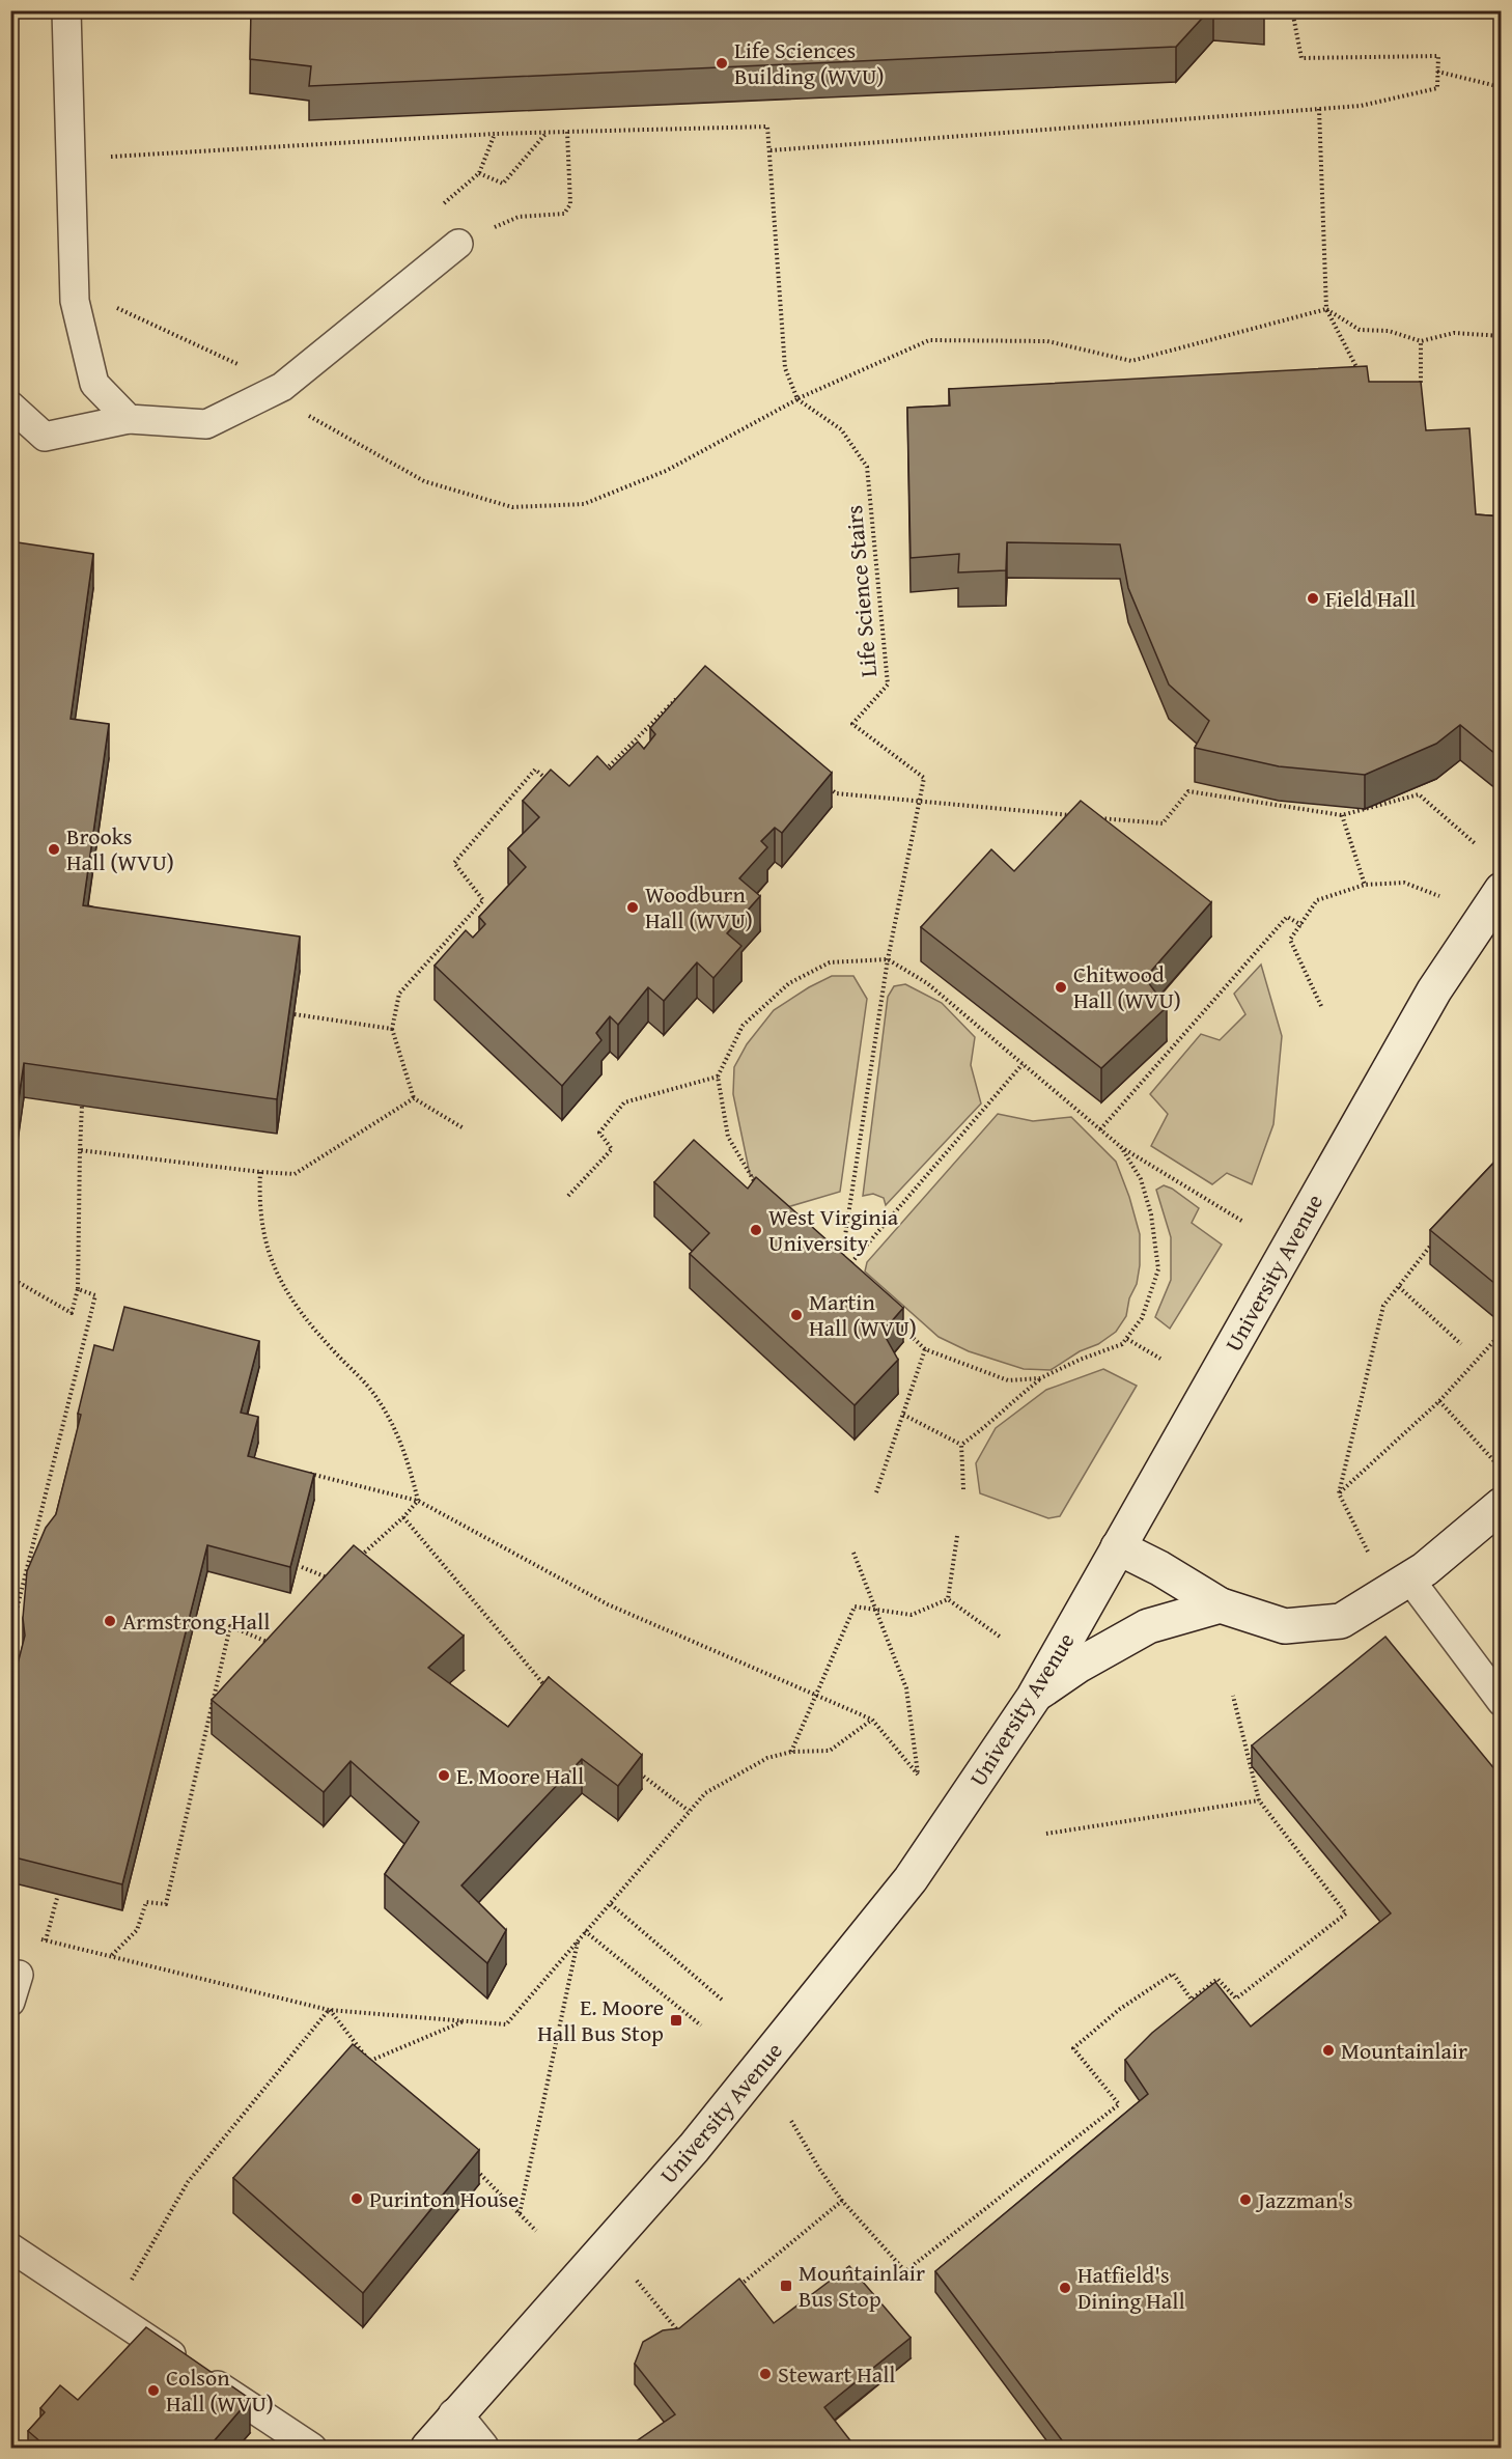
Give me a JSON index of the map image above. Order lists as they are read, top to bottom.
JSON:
{
  "streets": {
    "street": ["University Avenue"],
    "path": ["Life Science Stairs"]
  },
  "places": {
    "other": [
      "Life Sciences Building (WVU)",
      "Field Hall",
      "Brooks Hall (WVU)",
      "Woodburn Hall (WVU)",
      "Chitwood Hall (WVU)",
      "West Virginia University",
      "Martin Hall (WVU)",
      "Armstrong Hall",
      "E. Moore Hall",
      "Mountainlair",
      "Purinton House",
      "Jazzman's",
      "Hatfield's Dining Hall",
      "Stewart Hall",
      "Colson Hall (WVU)"
    ],
    "transit": ["E. Moore Hall Bus Stop", "Mountainlair Bus Stop"]
  }
}
